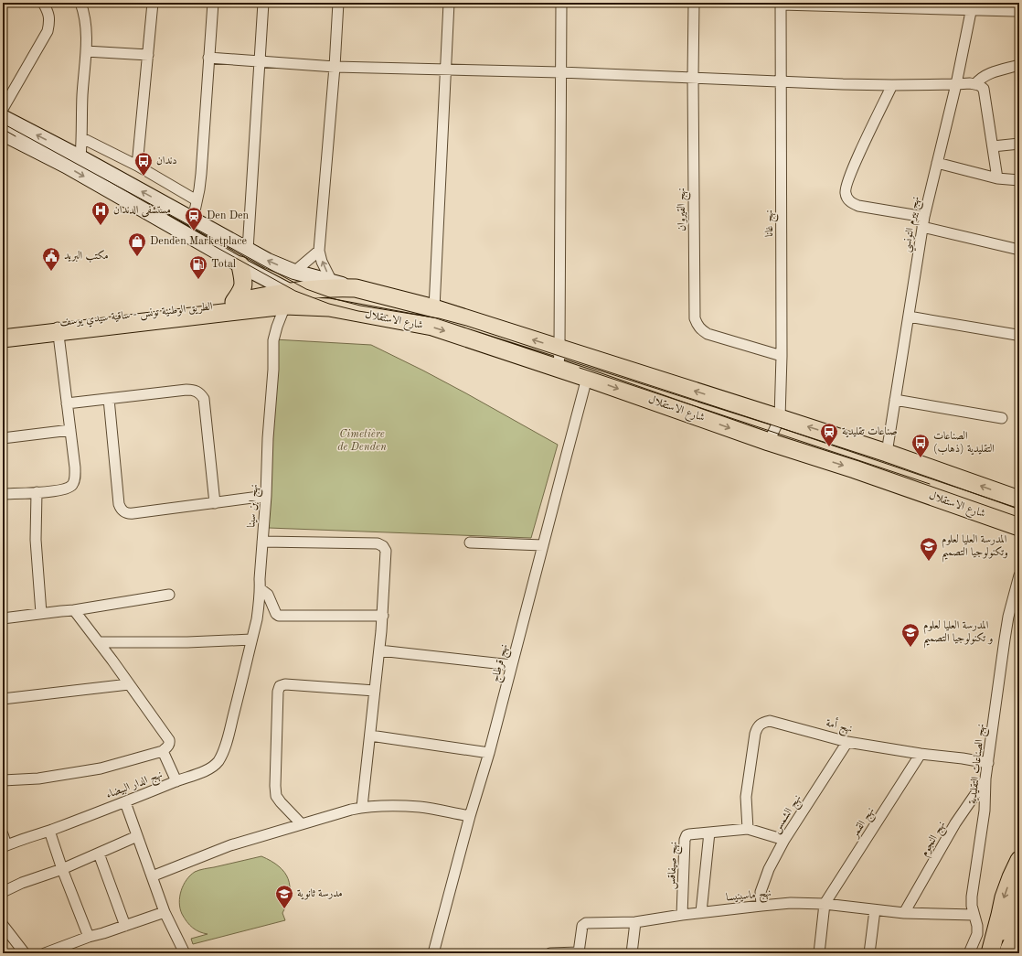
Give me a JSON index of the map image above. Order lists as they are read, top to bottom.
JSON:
{
  "streets": {
    "highway": ["الطريق الوطنية تونس - ساقية سيدي يوسف", "شارع الاستقلال"],
    "street": [
      "نهج القيروان",
      "نهج غانا",
      "نهج بيرم التونسي",
      "نهج ابن سينا",
      "نهج قرطاج",
      "نهج أمة",
      "نهج الصناعات التقليدية",
      "نهج الدار البيضاء",
      "نهج الشمس",
      "نهج القمر",
      "نهج النجوم",
      "نهج صيفاقس",
      "نهج ماسينيسا"
    ]
  },
  "crossings": [
    ["نهج القيروان", "نهج غانا"],
    ["نهج غانا", "شارع الاستقلال"],
    ["نهج بيرم التونسي", "شارع الاستقلال"],
    ["الطريق الوطنية تونس - ساقية سيدي يوسف", "شارع الاستقلال"],
    ["الطريق الوطنية تونس - ساقية سيدي يوسف", "نهج ابن سينا"],
    ["شارع الاستقلال", "نهج قرطاج"],
    ["نهج ابن سينا", "نهج الدار البيضاء"],
    ["نهج أمة", "نهج الصناعات التقليدية"],
    ["نهج أمة", "نهج الشمس"],
    ["نهج أمة", "نهج القمر"],
    ["نهج أمة", "نهج صيفاقس"],
    ["نهج الصناعات التقليدية", "نهج النجوم"],
    ["نهج الصناعات التقليدية", "نهج ماسينيسا"],
    ["نهج الشمس", "نهج صيفاقس"],
    ["نهج الشمس", "نهج ماسينيسا"],
    ["نهج القمر", "نهج ماسينيسا"],
    ["نهج النجوم", "نهج ماسينيسا"],
    ["نهج صيفاقس", "نهج ماسينيسا"]
  ],
  "parks": ["Cimetière de Denden"],
  "places": {
    "bus stop": ["دندان", "الصناعات التقليدية (ذهاب)"],
    "hospital": ["مستشفى الدندان"],
    "station": ["Den Den", "صناعات تقليدية"],
    "shop": ["Denden Marketplace"],
    "public building": ["مكتب البريد"],
    "fuel station": ["Total"],
    "school or university": ["المدرسة العليا لعلوم وتكنولوجيا التصميم", "المدرسة العليا لعلوم و تكنولوجيا التصميم", "مدرسة ثانوية"]
  }
}
